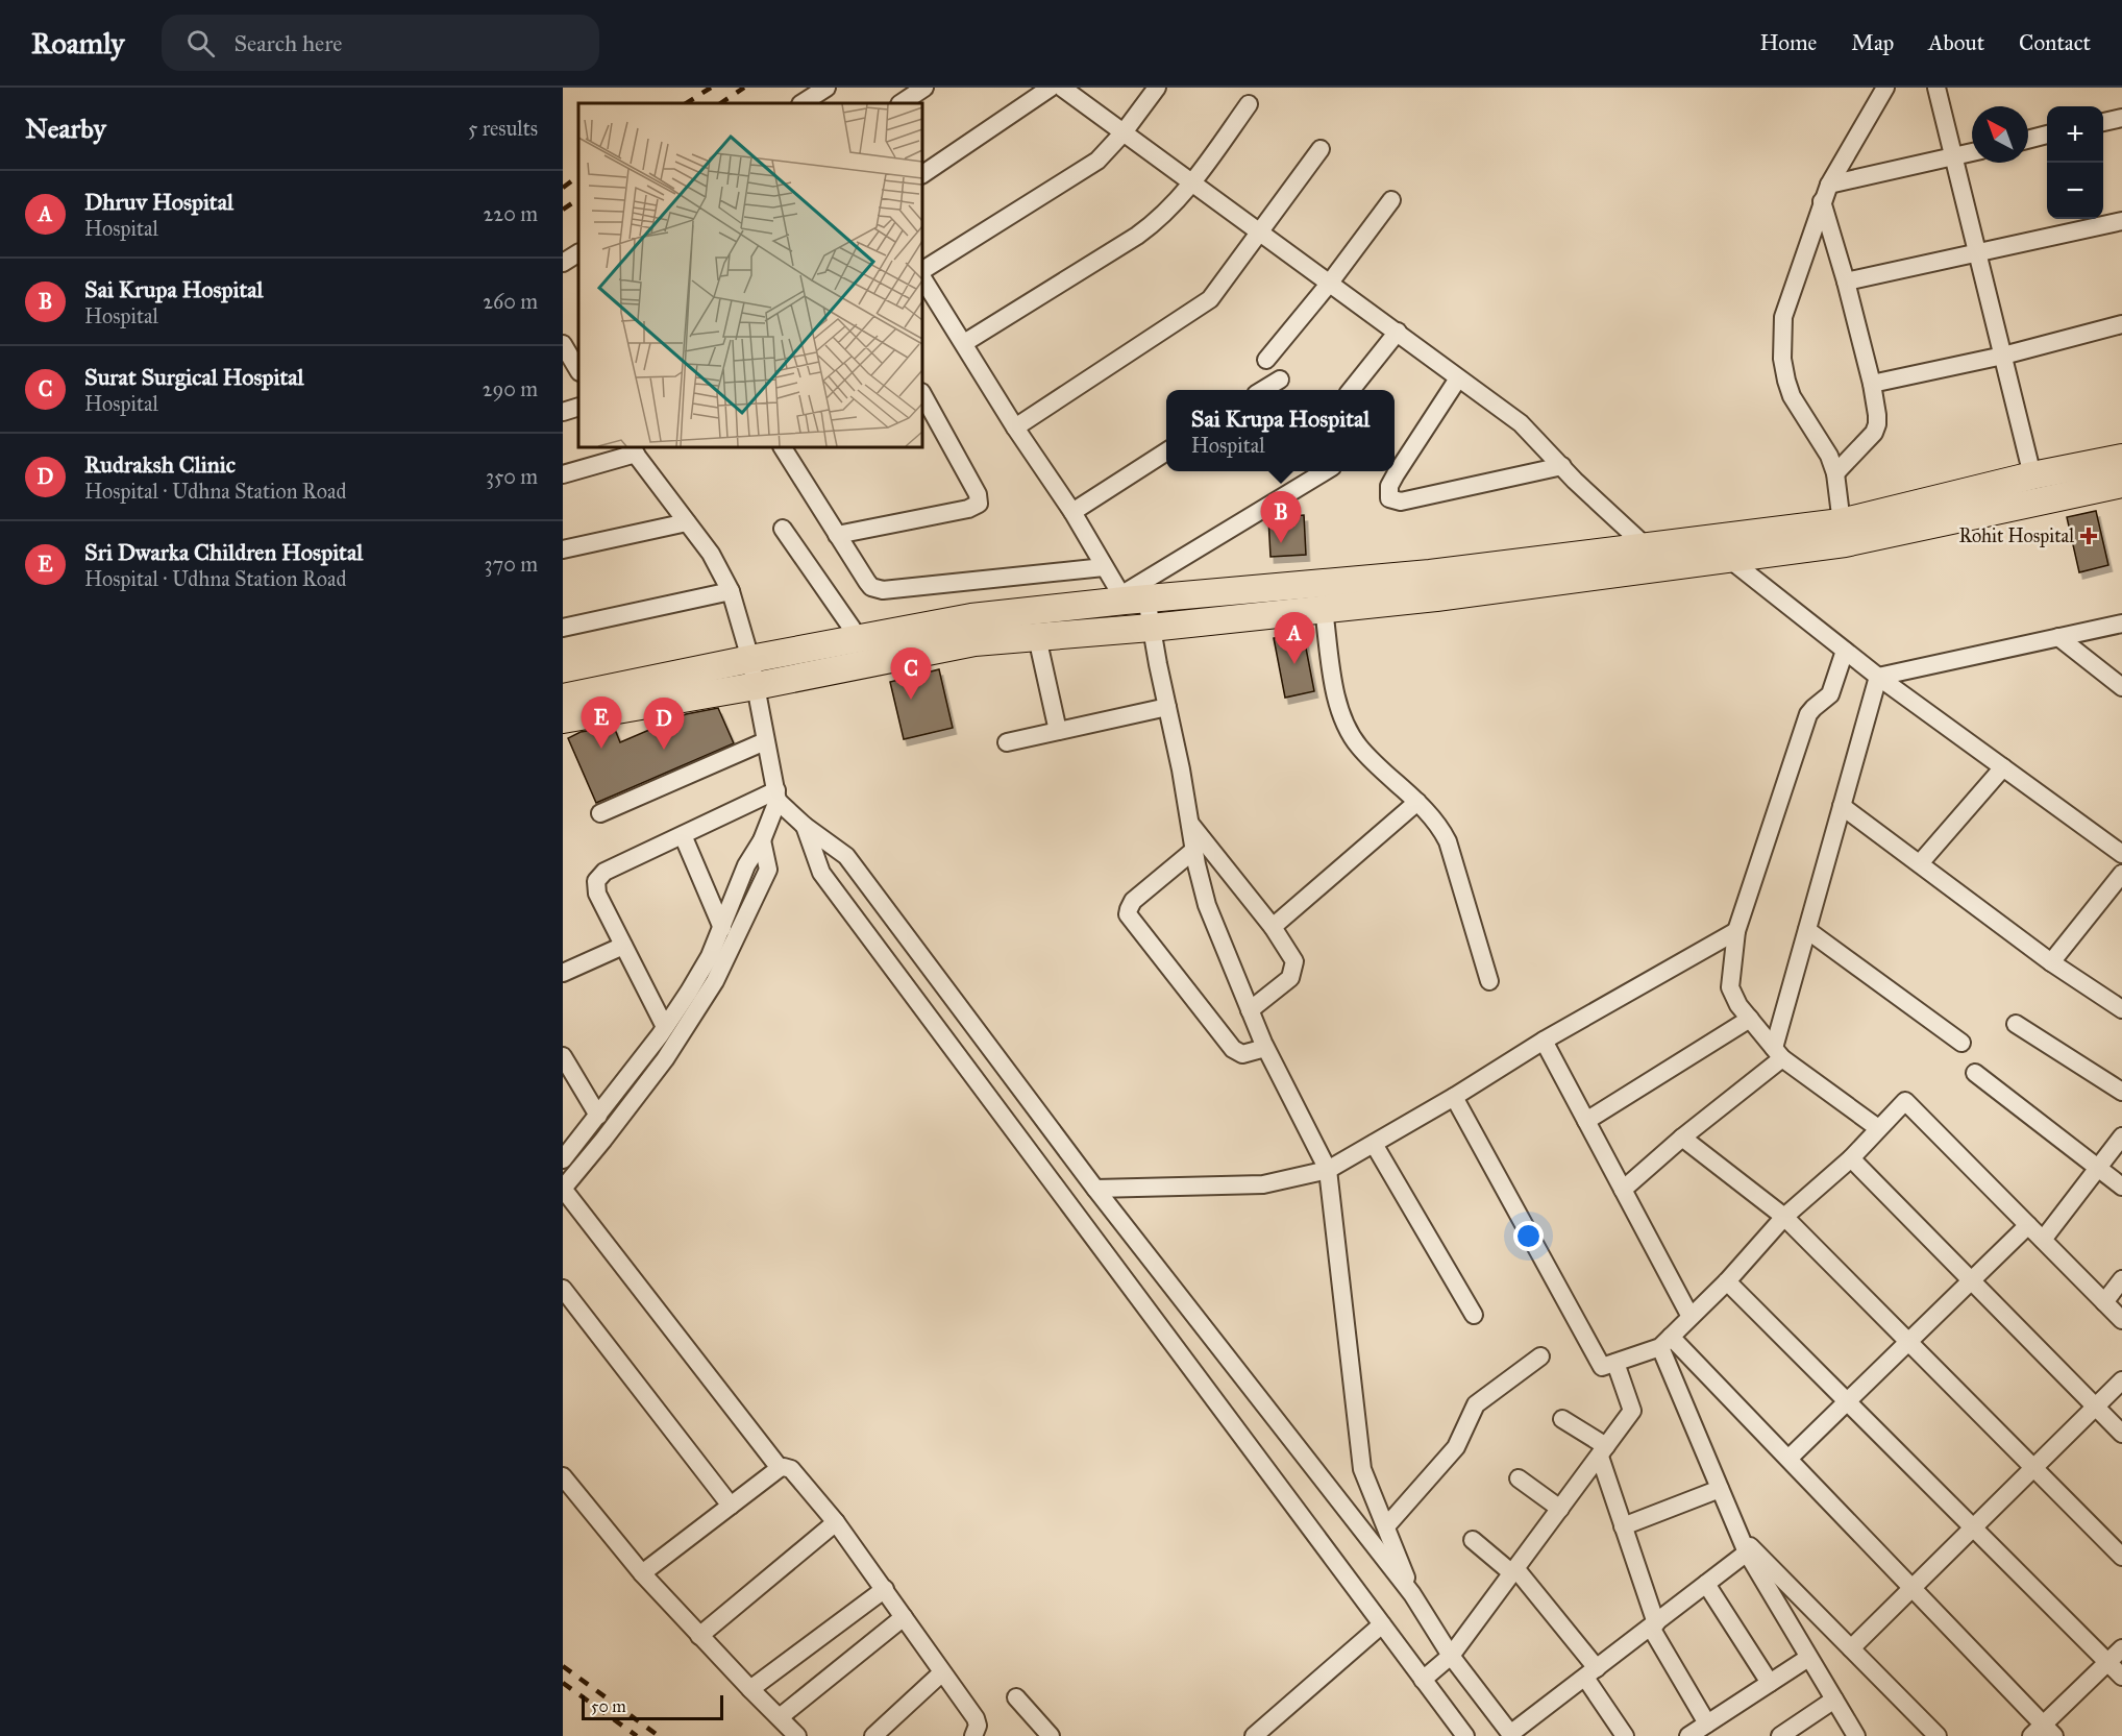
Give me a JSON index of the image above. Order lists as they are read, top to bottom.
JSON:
{
  "places": {
    "health": ["Rohit Hospital"]
  },
  "scale_bar": "50 m",
  "north": "top left",
  "page": {
    "header": "Roamly",
    "search": "Search here",
    "nav": [
      "Home",
      "Map",
      "About",
      "Contact"
    ],
    "heading": ["Nearby", "5 results"],
    "map_buttons": ["+", "−"],
    "list": [
      {
        "mark": "A",
        "name": "Dhruv Hospital",
        "note": "Hospital",
        "value": "220 m"
      },
      {
        "mark": "B",
        "name": "Sai Krupa Hospital",
        "note": "Hospital",
        "value": "260 m"
      },
      {
        "mark": "C",
        "name": "Surat Surgical Hospital",
        "note": "Hospital",
        "value": "290 m"
      },
      {
        "mark": "D",
        "name": "Rudraksh Clinic",
        "note": "Hospital · Udhna Station Road",
        "value": "350 m"
      },
      {
        "mark": "E",
        "name": "Sri Dwarka Children Hospital",
        "note": "Hospital · Udhna Station Road",
        "value": "370 m"
      }
    ],
    "popup": ["Sai Krupa Hospital", "Hospital"],
    "pins": [
      "B",
      "A",
      "C",
      "E",
      "D"
    ],
    "scale": "50 m"
  }
}
